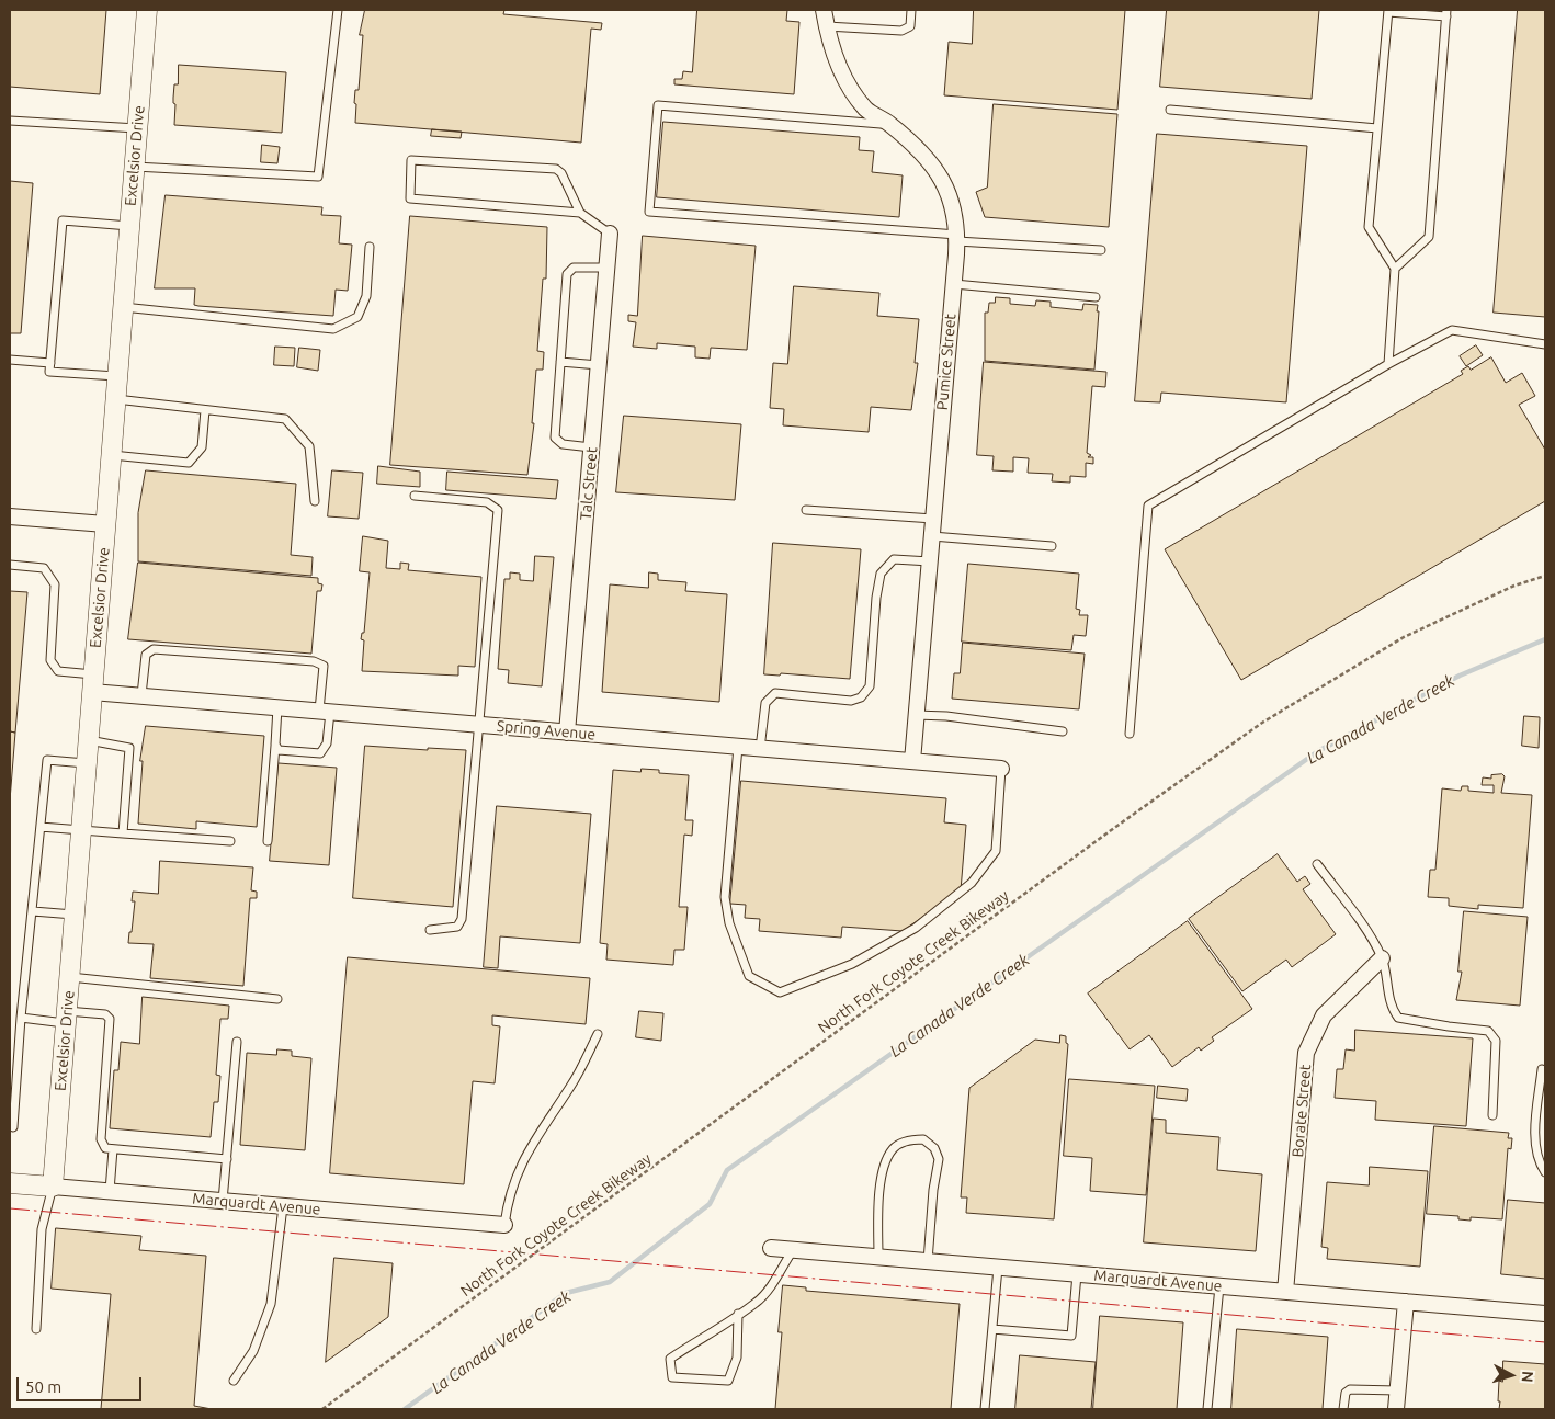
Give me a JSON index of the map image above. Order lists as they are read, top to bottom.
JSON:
{
  "streets": {
    "street": [
      "Excelsior Drive",
      "Pumice Street",
      "Talc Street",
      "Spring Avenue",
      "Borate Street",
      "Marquardt Avenue"
    ],
    "path": ["North Fork Coyote Creek Bikeway"]
  },
  "crossings": [
    ["Excelsior Drive", "Spring Avenue"],
    ["Excelsior Drive", "Marquardt Avenue"],
    ["Pumice Street", "Spring Avenue"],
    ["Talc Street", "Spring Avenue"],
    ["Borate Street", "Marquardt Avenue"]
  ],
  "water": ["La Canada Verde Creek"],
  "scale_bar": "50 m",
  "north": "right"
}
